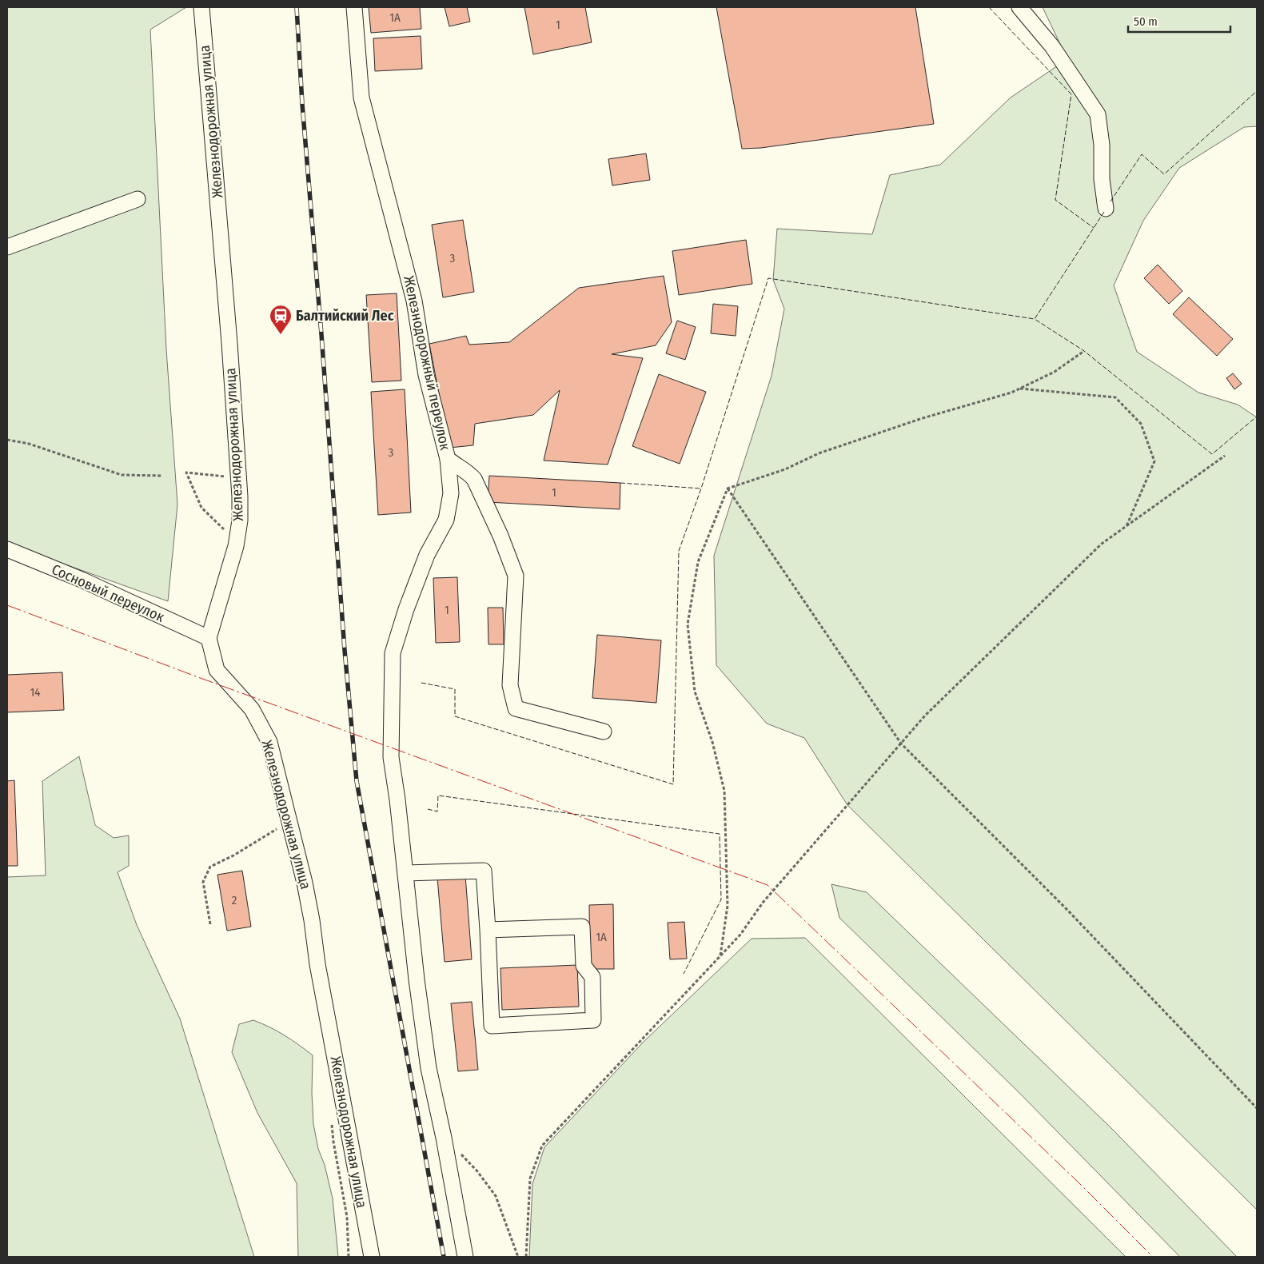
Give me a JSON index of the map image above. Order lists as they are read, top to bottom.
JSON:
{
  "streets": {
    "street": ["Железнодорожная улица", "Железнодорожный переулок", "Сосновый переулок"]
  },
  "crossings": [
    ["Железнодорожная улица", "Сосновый переулок"]
  ],
  "places": {
    "station": ["Балтийский Лес"]
  },
  "house_numbers": [
    "1А",
    "1",
    "3",
    "3",
    "1",
    "1",
    "14",
    "2",
    "1А"
  ],
  "scale_bar": "50 m"
}
